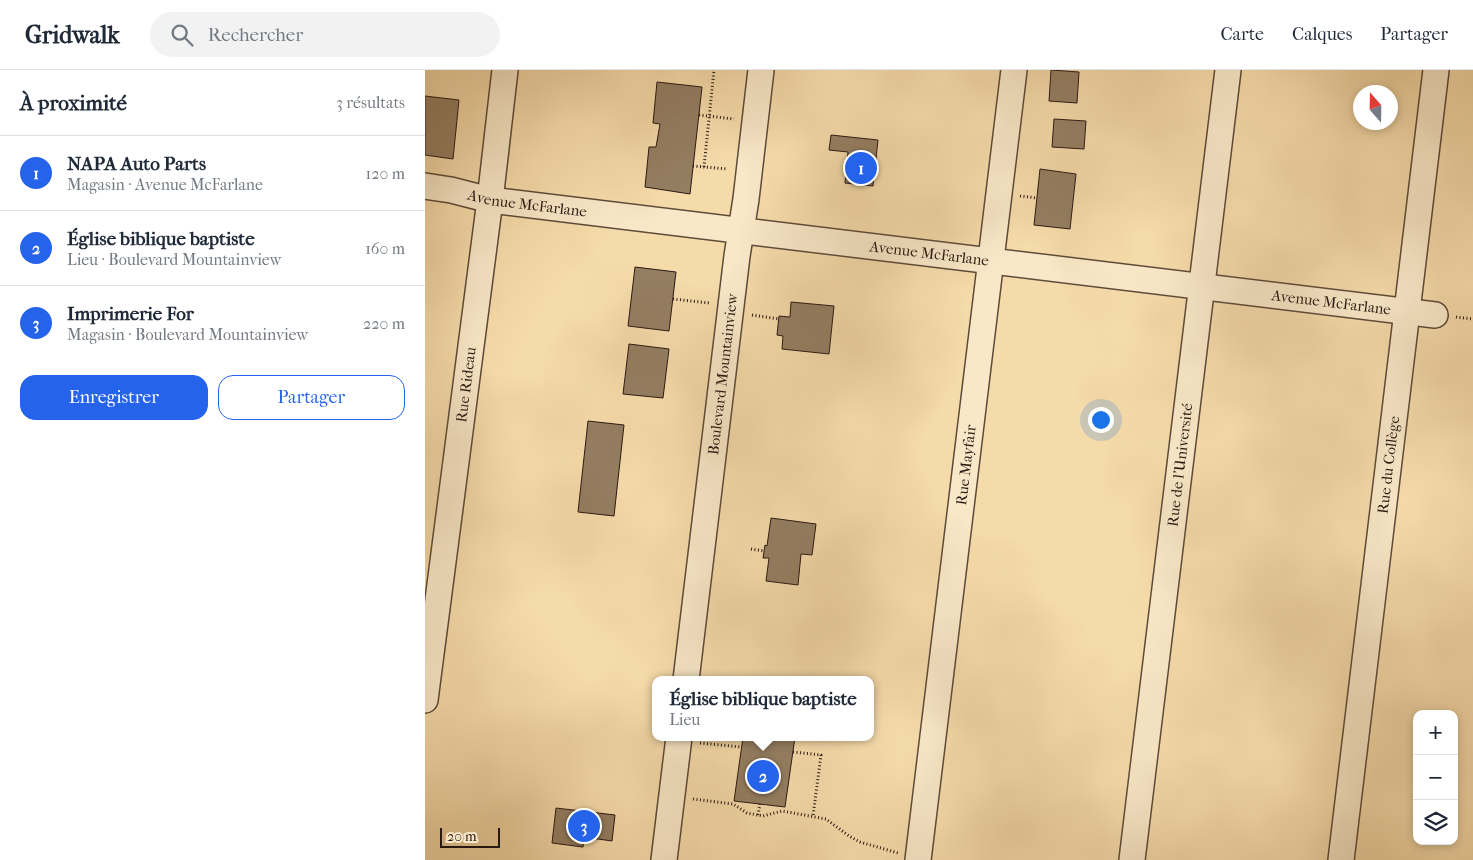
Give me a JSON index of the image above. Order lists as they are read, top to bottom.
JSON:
{
  "streets": {
    "street": [
      "Avenue McFarlane",
      "Boulevard Mountainview",
      "Rue Rideau",
      "Rue Mayfair",
      "Rue de l'Université",
      "Rue du Collège"
    ]
  },
  "crossings": [
    ["Avenue McFarlane", "Boulevard Mountainview"],
    ["Avenue McFarlane", "Rue Rideau"],
    ["Avenue McFarlane", "Rue Mayfair"],
    ["Avenue McFarlane", "Rue de l'Université"],
    ["Avenue McFarlane", "Rue du Collège"]
  ],
  "scale_bar": "20 m",
  "north": "top",
  "page": {
    "header": "Gridwalk",
    "search": "Rechercher",
    "nav": ["Carte", "Calques", "Partager"],
    "heading": ["À proximité", "3 résultats"],
    "list": [
      {
        "mark": "1",
        "name": "NAPA Auto Parts",
        "note": "Magasin · Avenue McFarlane",
        "value": "120 m"
      },
      {
        "mark": "2",
        "name": "Église biblique baptiste",
        "note": "Lieu · Boulevard Mountainview",
        "value": "160 m"
      },
      {
        "mark": "3",
        "name": "Imprimerie For",
        "note": "Magasin · Boulevard Mountainview",
        "value": "220 m"
      }
    ],
    "pins": ["1", "2", "3"],
    "buttons": ["Enregistrer", "Partager"],
    "popup": ["Église biblique baptiste", "Lieu"],
    "map_buttons": ["+", "−"],
    "scale": "20 m"
  }
}
